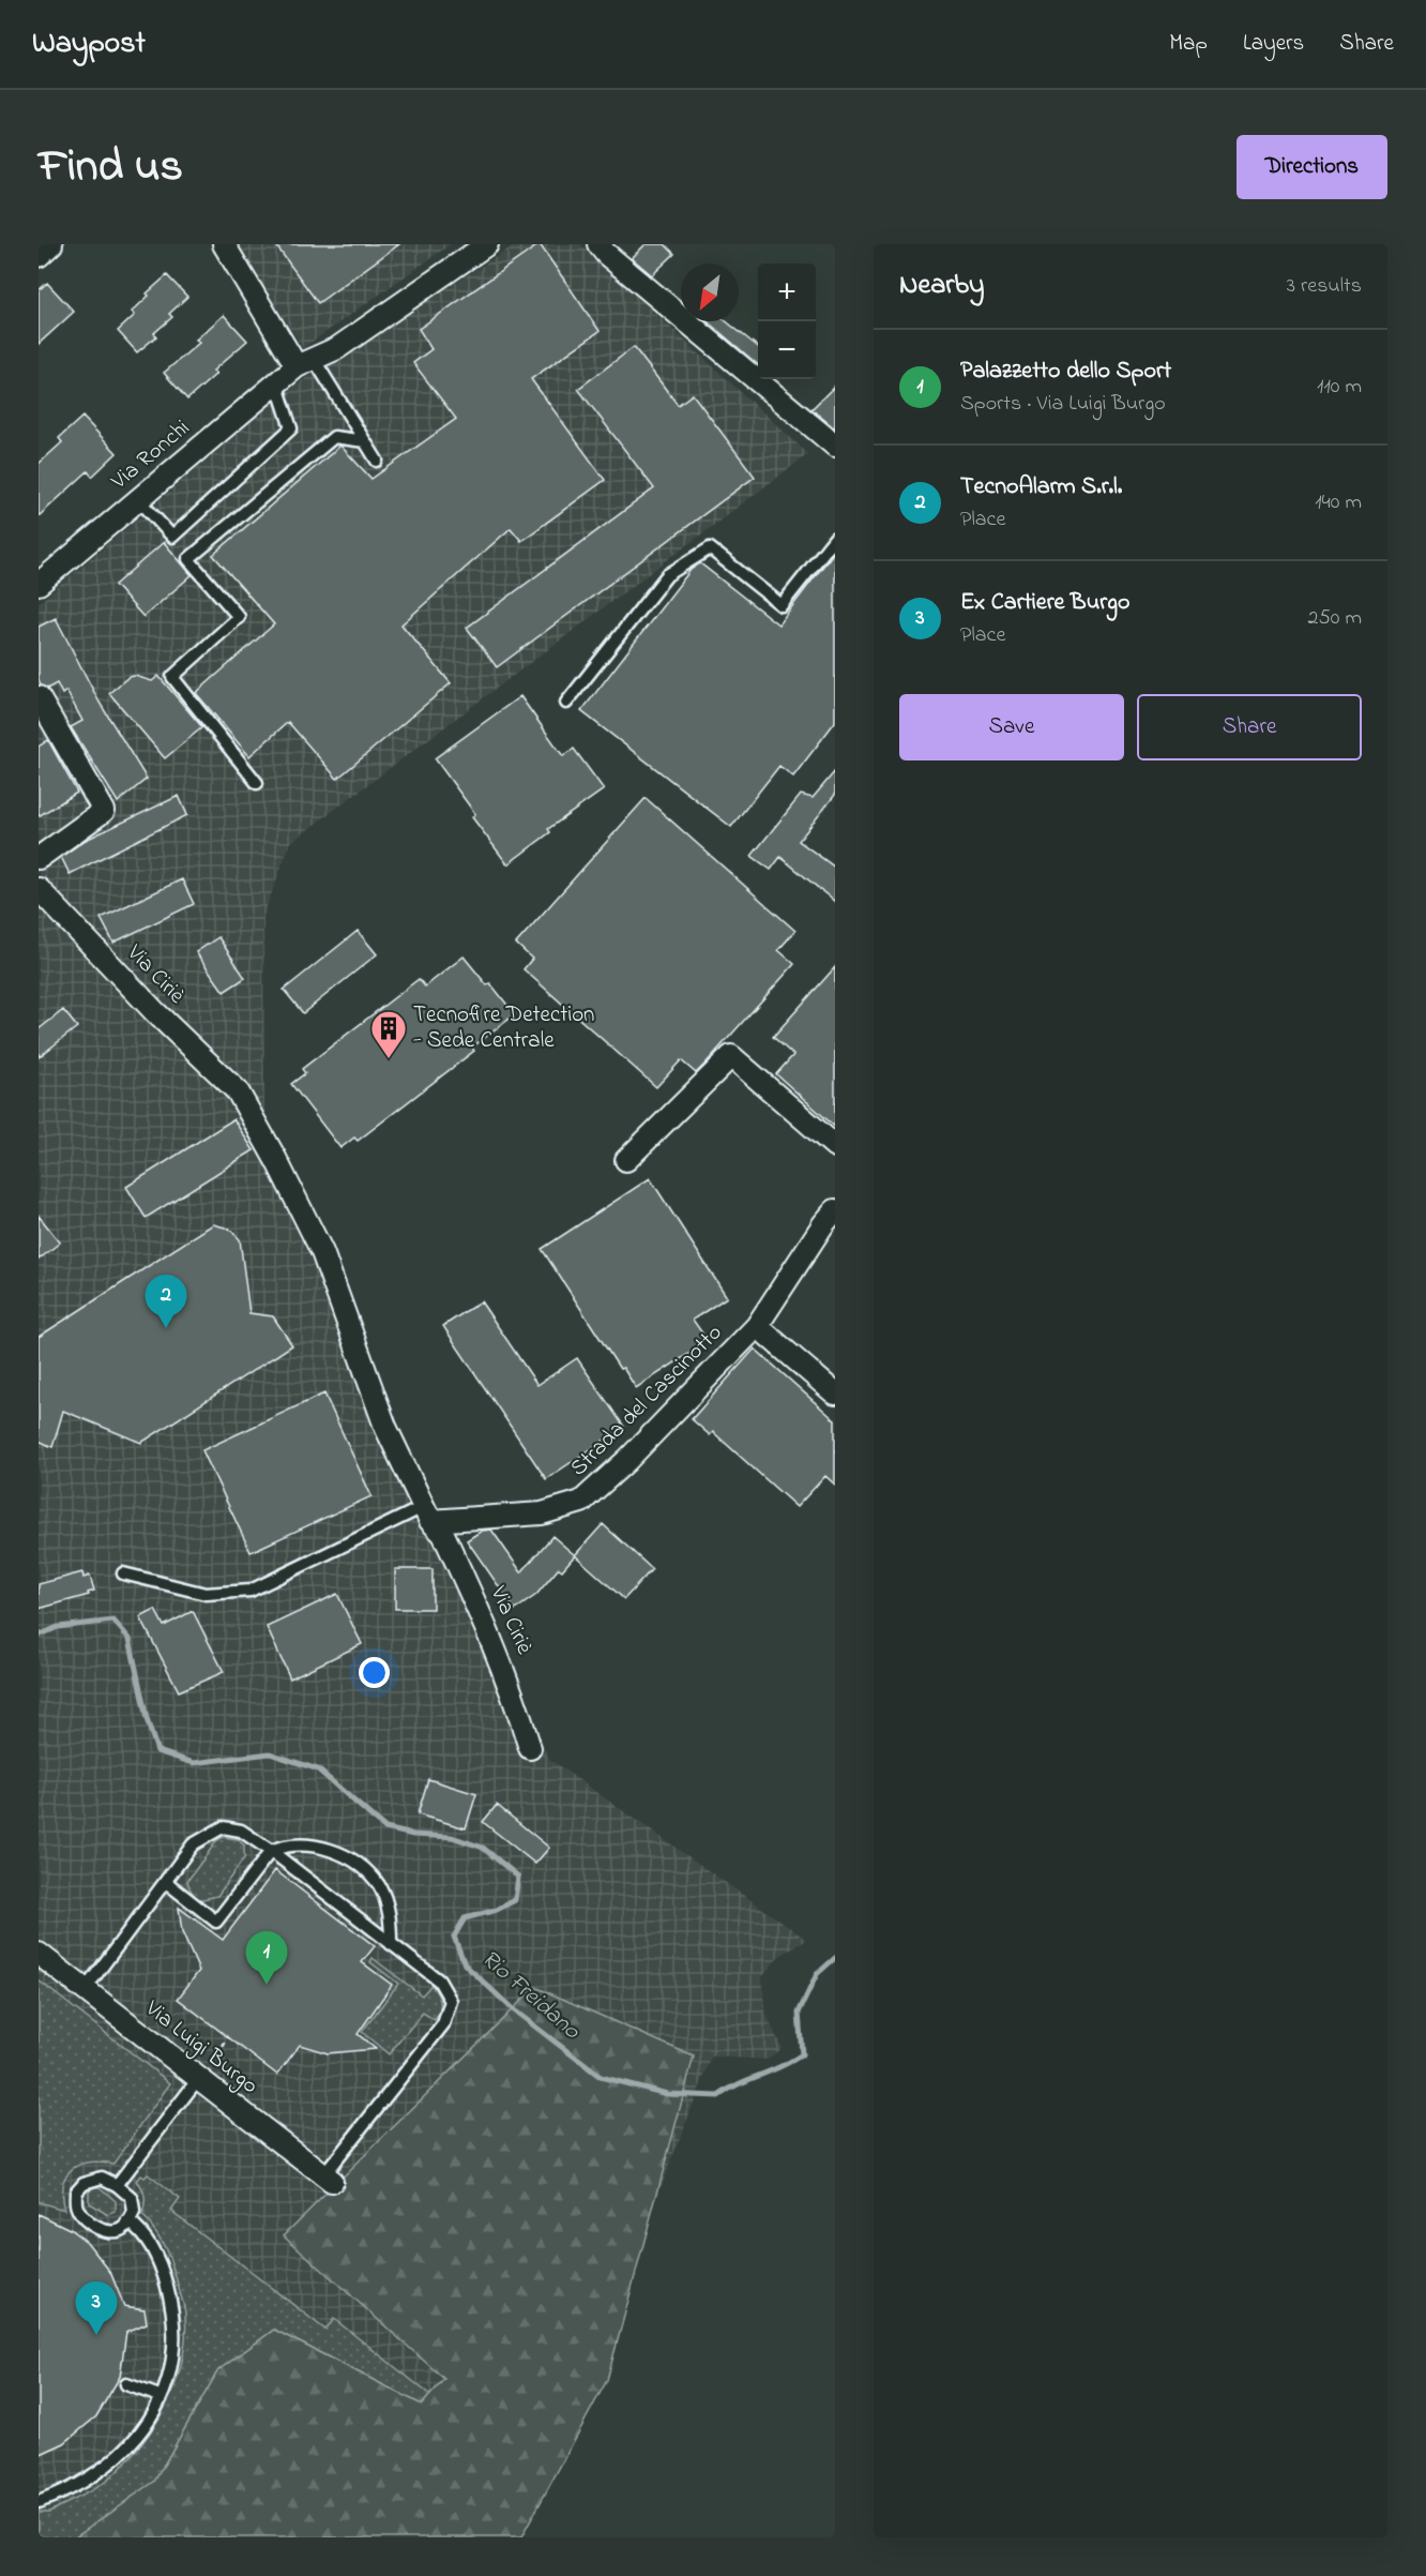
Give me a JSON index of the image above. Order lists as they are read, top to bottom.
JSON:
{
  "streets": {
    "street": [
      "Via Ronchi",
      "Via Ciriè",
      "Strada del Cascinotto",
      "Via Luigi Burgo"
    ]
  },
  "crossings": [
    ["Via Ciriè", "Strada del Cascinotto"]
  ],
  "water": ["Rio Freidano"],
  "places": {
    "building": ["Tecnofire Detection - Sede Centrale"]
  },
  "north": "bottom left",
  "page": {
    "header": "Waypost",
    "nav": ["Map", "Layers", "Share"],
    "title": "Find us",
    "buttons": [
      "Directions",
      ["Save", "Share"]
    ],
    "heading": ["Nearby", "3 results"],
    "map_buttons": ["+", "−"],
    "list": [
      {
        "mark": "1",
        "name": "Palazzetto dello Sport",
        "note": "Sports · Via Luigi Burgo",
        "value": "110 m"
      },
      {
        "mark": "2",
        "name": "TecnoAlarm S.r.l.",
        "note": "Place",
        "value": "140 m"
      },
      {
        "mark": "3",
        "name": "Ex Cartiere Burgo",
        "note": "Place",
        "value": "250 m"
      }
    ],
    "pins": ["2", "1", "3"]
  }
}
